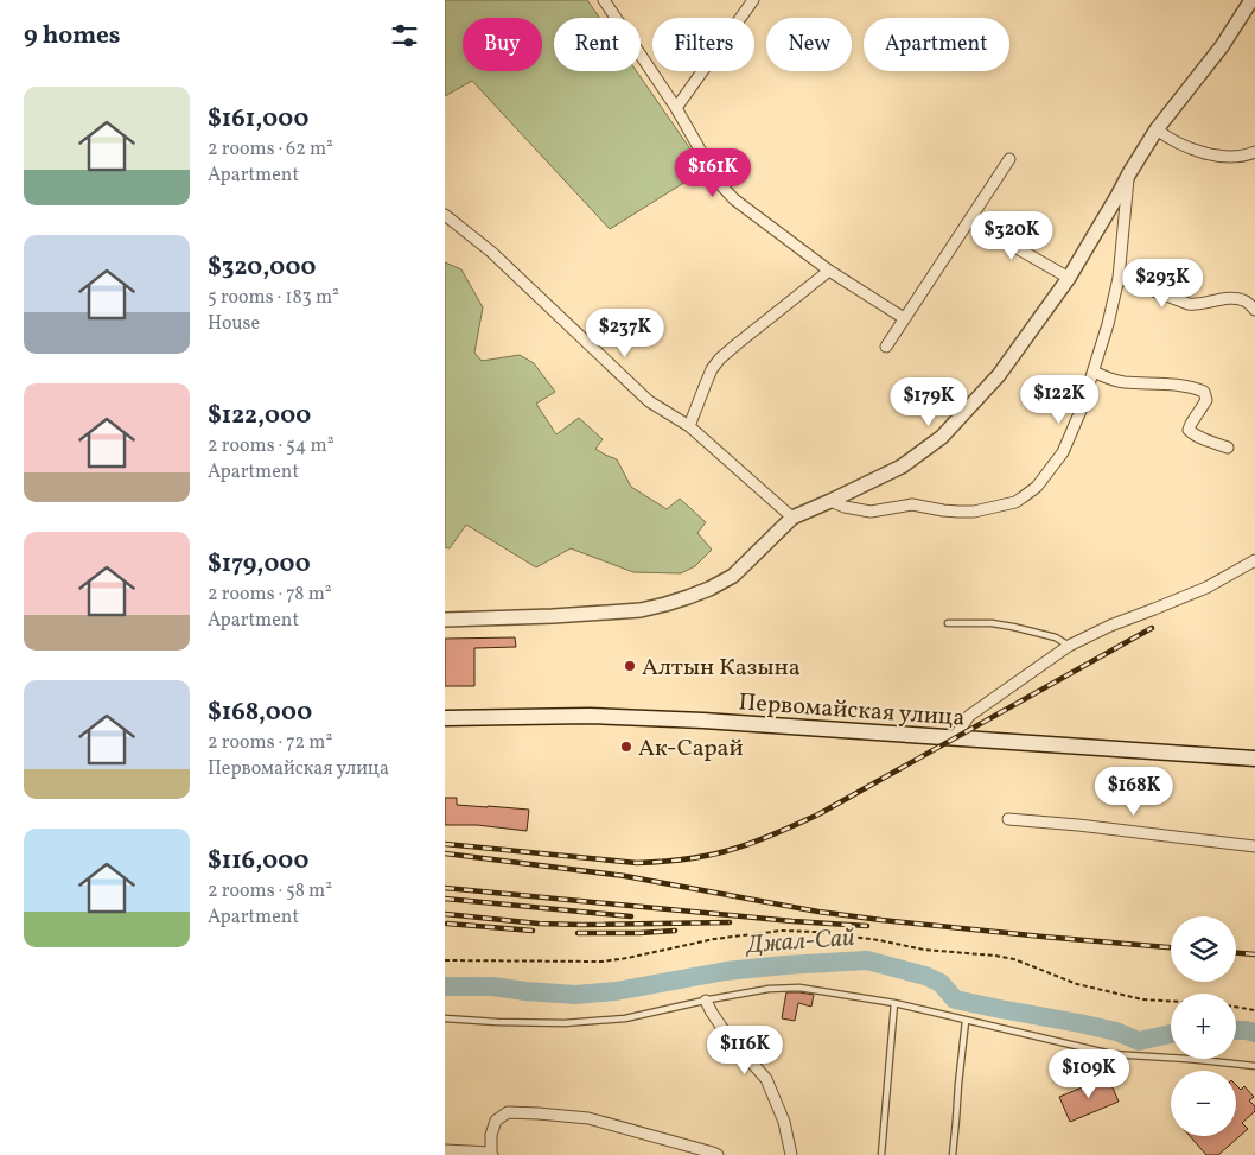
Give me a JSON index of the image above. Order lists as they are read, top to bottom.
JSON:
{
  "streets": {
    "main road": ["Первомайская улица"]
  },
  "water": ["Джал-Сай"],
  "places": ["Алтын Казына", "Ак-Сарай"],
  "page": {
    "heading": "9 homes",
    "chip": [
      "Buy",
      "Rent",
      "Filters",
      "New",
      "Apartment"
    ],
    "list": [
      {
        "name": "$161,000",
        "note": "2 rooms · 62 m² · Apartment"
      },
      {
        "name": "$320,000",
        "note": "5 rooms · 183 m² · House"
      },
      {
        "name": "$122,000",
        "note": "2 rooms · 54 m² · Apartment"
      },
      {
        "name": "$179,000",
        "note": "2 rooms · 78 m² · Apartment"
      },
      {
        "name": "$168,000",
        "note": "2 rooms · 72 m² · Первомайская улица"
      },
      {
        "name": "$116,000",
        "note": "2 rooms · 58 m² · Apartment"
      }
    ],
    "price": [
      "$161K",
      "$320K",
      "$293K",
      "$237K",
      "$122K",
      "$179K",
      "$168K",
      "$116K",
      "$109K"
    ],
    "map_buttons": ["+", "−"]
  }
}
